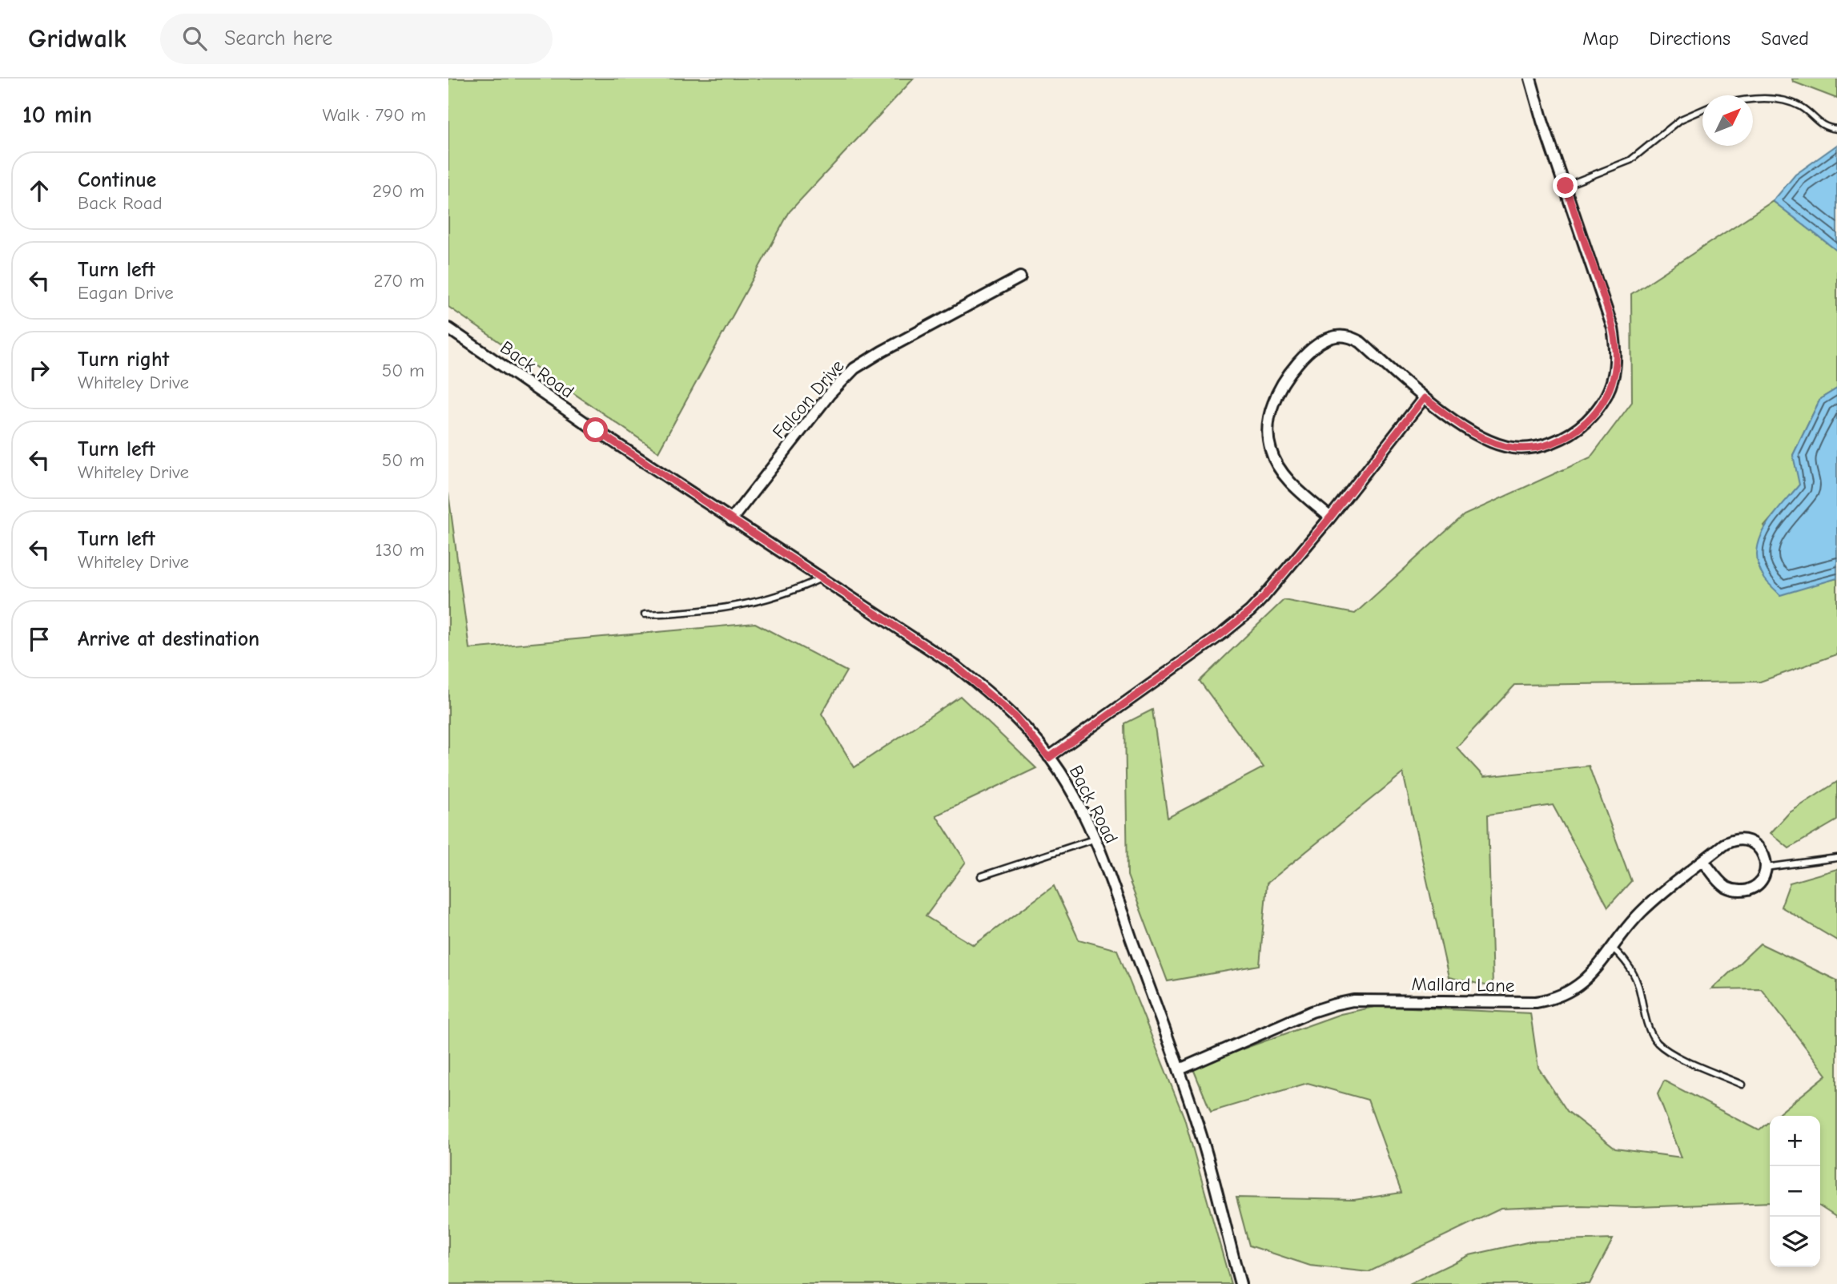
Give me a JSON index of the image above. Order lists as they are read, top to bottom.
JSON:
{
  "streets": {
    "street": ["Back Road", "Falcon Drive", "Mallard Lane"]
  },
  "crossings": [
    ["Back Road", "Falcon Drive"],
    ["Back Road", "Mallard Lane"]
  ],
  "north": "top right",
  "page": {
    "header": "Gridwalk",
    "search": "Search here",
    "nav": ["Map", "Directions", "Saved"],
    "heading": ["10 min", "Walk · 790 m"],
    "list": [
      ["Continue", "Back Road", "290 m"],
      ["Turn left", "Eagan Drive", "270 m"],
      ["Turn right", "Whiteley Drive", "50 m"],
      ["Turn left", "Whiteley Drive", "50 m"],
      ["Turn left", "Whiteley Drive", "130 m"],
      "Arrive at destination"
    ],
    "map_buttons": ["+", "−"]
  }
}
